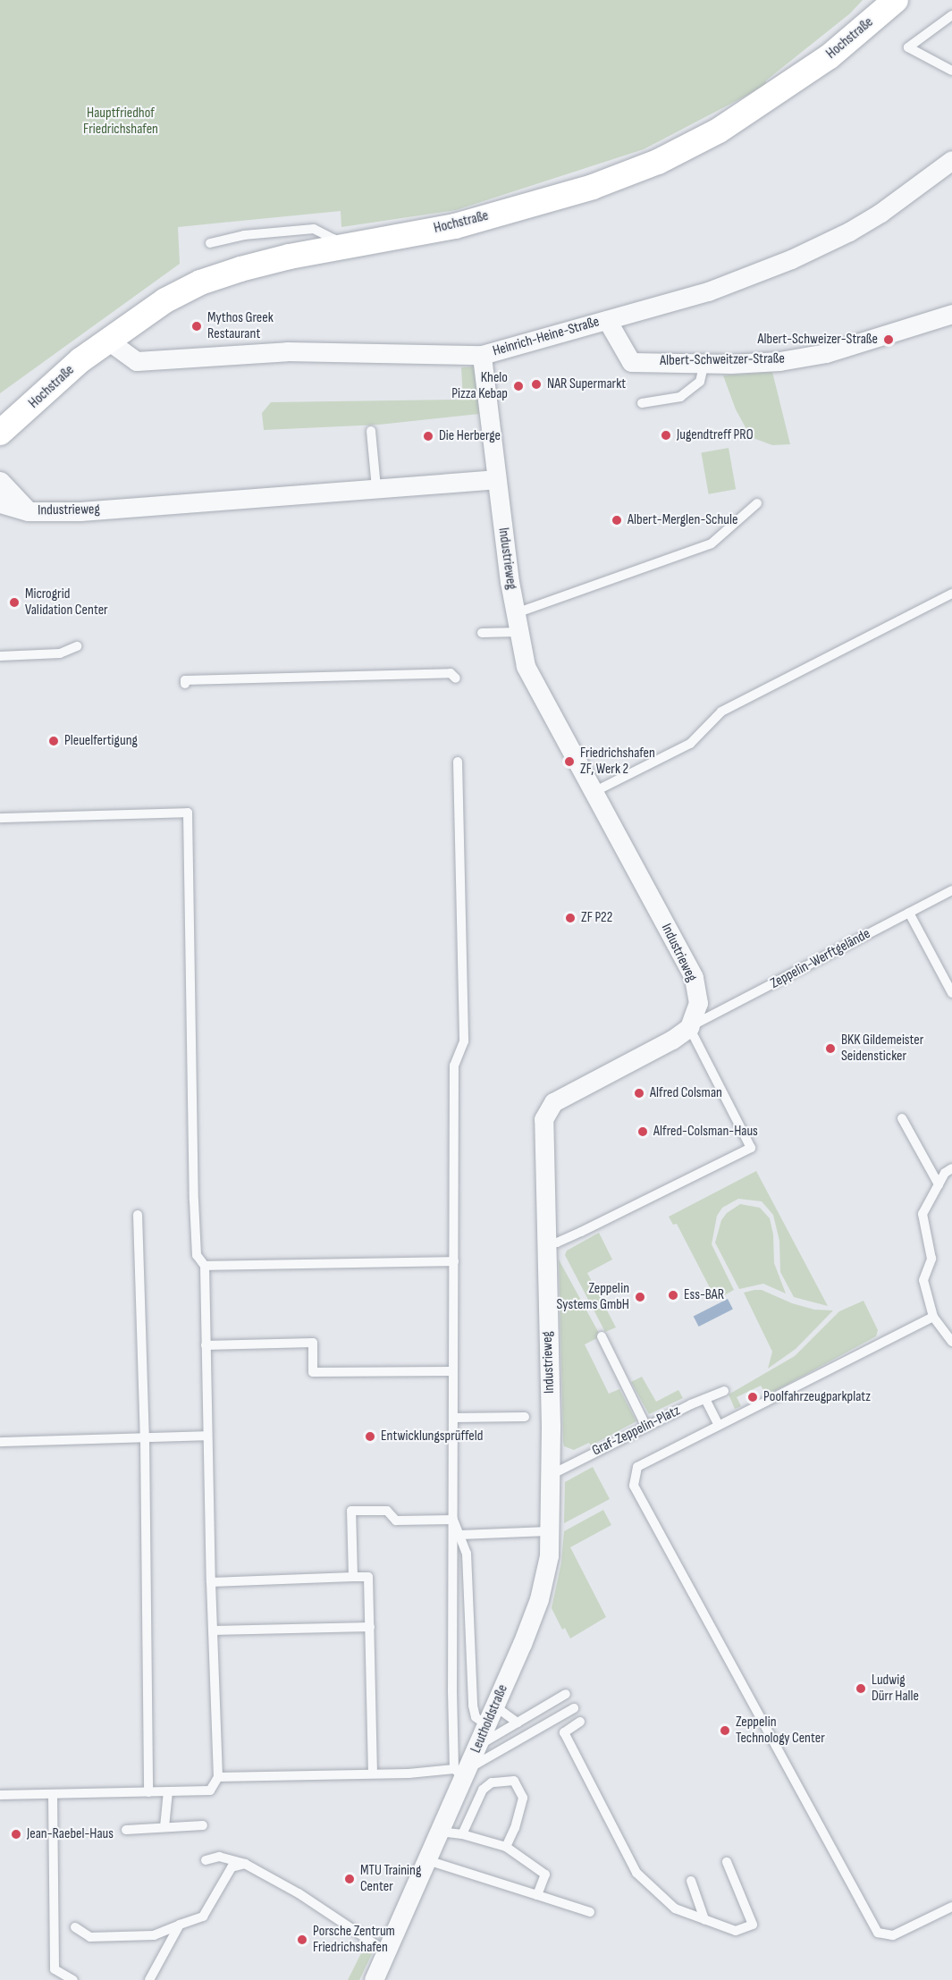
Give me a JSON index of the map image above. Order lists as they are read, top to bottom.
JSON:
{
  "streets": {
    "main road": ["Hochstraße"],
    "street": [
      "Heinrich-Heine-Straße",
      "Albert-Schweitzer-Straße",
      "Industrieweg",
      "Leutholdstraße"
    ],
    "lane": ["Zeppelin-Werftgelände", "Graf-Zeppelin-Platz"]
  },
  "crossings": [
    ["Hochstraße", "Heinrich-Heine-Straße"],
    ["Heinrich-Heine-Straße", "Albert-Schweitzer-Straße"],
    ["Heinrich-Heine-Straße", "Industrieweg"],
    ["Industrieweg", "Zeppelin-Werftgelände"],
    ["Industrieweg", "Graf-Zeppelin-Platz"],
    ["Industrieweg", "Leutholdstraße"],
    ["Graf-Zeppelin-Platz", "Leutholdstraße"]
  ],
  "parks": ["Hauptfriedhof Friedrichshafen"],
  "places": [
    "Mythos Greek Restaurant",
    "Albert-Schweizer-Straße",
    "NAR Supermarkt",
    "Khelo Pizza Kebap",
    "Jugendtreff PRO",
    "Die Herberge",
    "Albert-Merglen-Schule",
    "Microgrid Validation Center",
    "Pleuelfertigung",
    "Friedrichshafen ZF, Werk 2",
    "ZF P22",
    "BKK Gildemeister Seidensticker",
    "Alfred Colsman",
    "Alfred-Colsman-Haus",
    "Ess-BAR",
    "Zeppelin Systems GmbH",
    "Poolfahrzeugparkplatz",
    "Entwicklungsprüffeld",
    "Ludwig Dürr Halle",
    "Zeppelin Technology Center",
    "Jean-Raebel-Haus",
    "MTU Training Center",
    "Porsche Zentrum Friedrichshafen"
  ]
}
